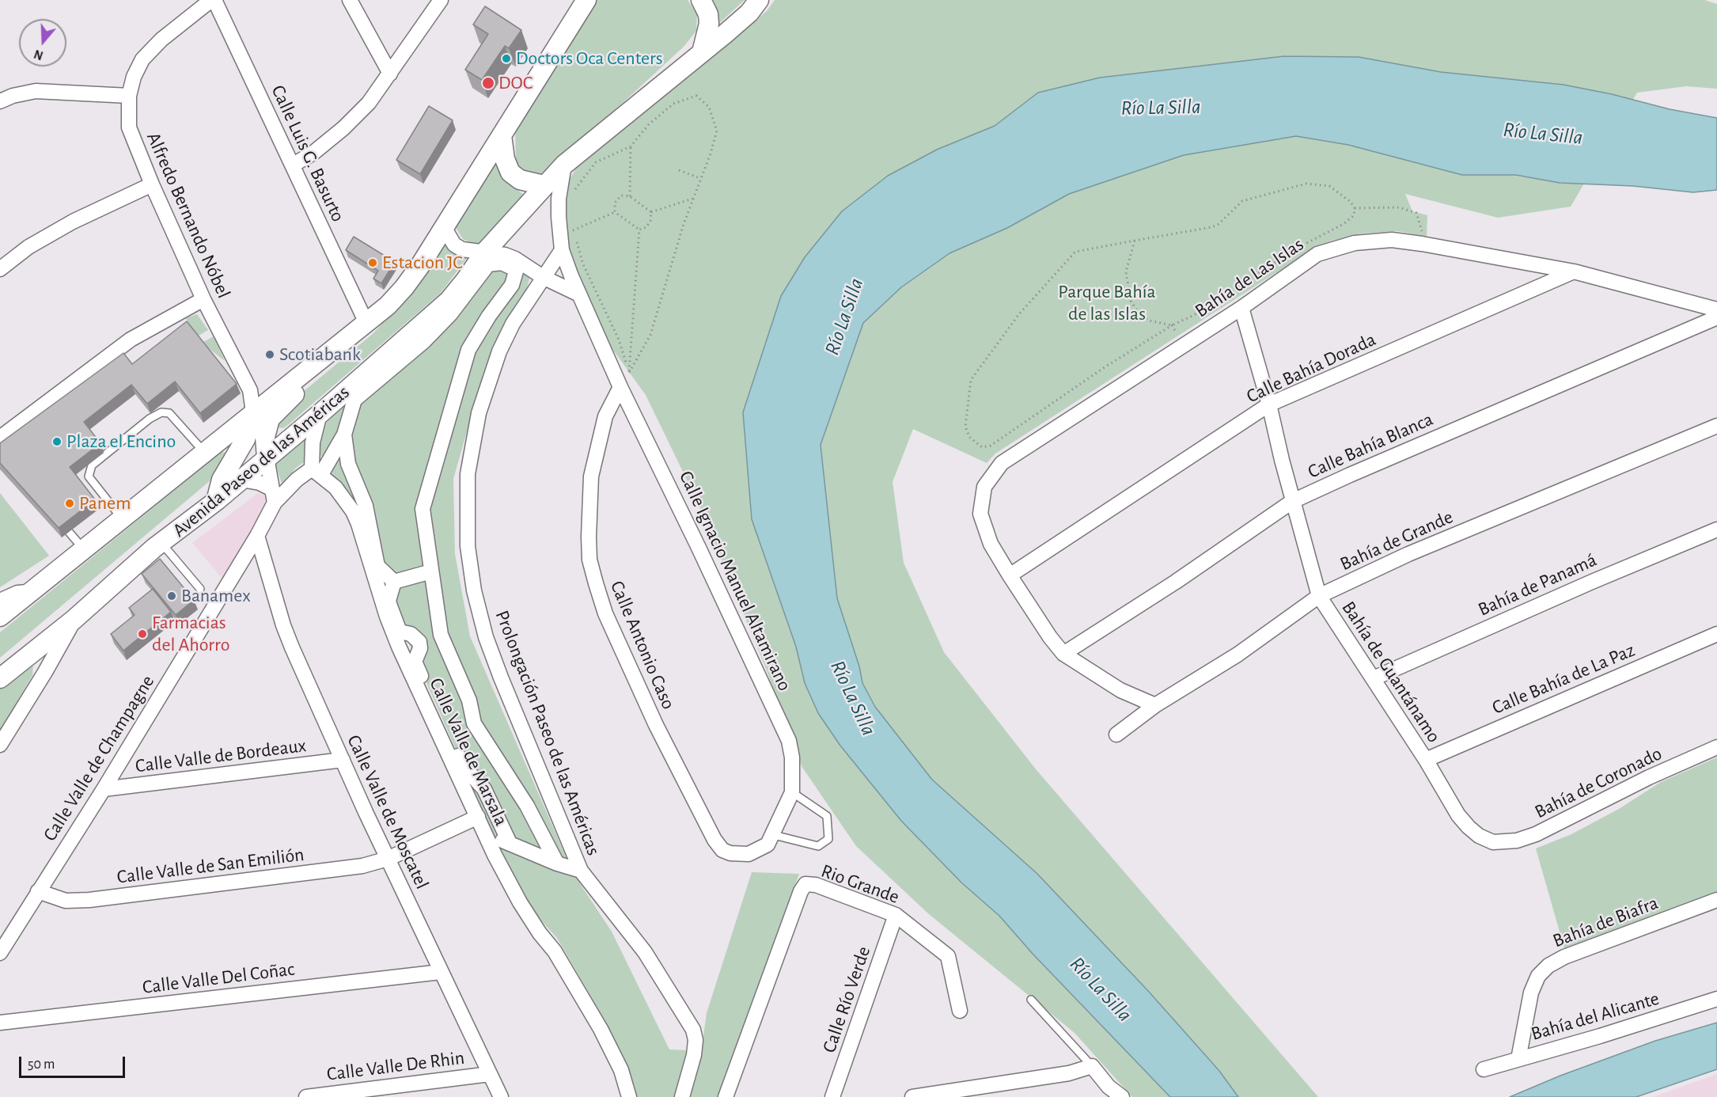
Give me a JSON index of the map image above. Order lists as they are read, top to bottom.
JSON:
{
  "streets": {
    "main road": ["Avenida Paseo de las Américas"],
    "street": [
      "Calle Luis G. Basurto",
      "Alfredo Bernando Nóbel",
      "Bahía de Las Islas",
      "Calle Bahía Dorada",
      "Calle Bahía Blanca",
      "Bahía de Grande",
      "Calle Ignacio Manuel Altamirano",
      "Bahía de Panamá",
      "Calle Antonio Caso",
      "Bahía de Guantánamo",
      "Calle Bahía de La Paz",
      "Prolongación Paseo de las Américas",
      "Calle Valle de Marsala",
      "Calle Valle de Bordeaux",
      "Calle Valle de Champagne",
      "Bahía de Coronado",
      "Calle Valle de Moscatel",
      "Calle Valle de San Emilión",
      "Rio Grande",
      "Bahía de Biafra",
      "Calle Valle Del Coñac",
      "Calle Río Verde",
      "Bahía del Alicante",
      "Calle Valle De Rhin"
    ]
  },
  "crossings": [
    ["Calle Luis G. Basurto", "Alfredo Bernando Nóbel"],
    ["Calle Luis G. Basurto", "Avenida Paseo de las Américas"],
    ["Alfredo Bernando Nóbel", "Avenida Paseo de las Américas"],
    ["Bahía de Las Islas", "Calle Bahía Dorada"],
    ["Bahía de Las Islas", "Bahía de Guantánamo"],
    ["Calle Bahía Dorada", "Bahía de Guantánamo"],
    ["Calle Bahía Blanca", "Bahía de Guantánamo"],
    ["Avenida Paseo de las Américas", "Calle Ignacio Manuel Altamirano"],
    ["Bahía de Grande", "Bahía de Guantánamo"],
    ["Calle Ignacio Manuel Altamirano", "Calle Antonio Caso"],
    ["Calle Ignacio Manuel Altamirano", "Prolongación Paseo de las Américas"],
    ["Bahía de Panamá", "Bahía de Guantánamo"],
    ["Bahía de Guantánamo", "Calle Bahía de La Paz"],
    ["Bahía de Guantánamo", "Bahía de Coronado"],
    ["Calle Valle de Marsala", "Calle Valle de Champagne"],
    ["Calle Valle de Marsala", "Calle Valle de San Emilión"],
    ["Calle Valle de Bordeaux", "Calle Valle de Champagne"],
    ["Calle Valle de Bordeaux", "Calle Valle de Moscatel"],
    ["Calle Valle de Champagne", "Calle Valle de Moscatel"],
    ["Calle Valle de Champagne", "Calle Valle de San Emilión"],
    ["Calle Valle de Moscatel", "Calle Valle de San Emilión"],
    ["Calle Valle de Moscatel", "Calle Valle Del Coñac"],
    ["Calle Valle de Moscatel", "Calle Valle De Rhin"],
    ["Rio Grande", "Calle Río Verde"],
    ["Bahía de Biafra", "Bahía del Alicante"]
  ],
  "water": ["Río La Silla"],
  "parks": ["Parque Bahía de las Islas"],
  "places": [
    "Doctors Oca Centers",
    "DOC",
    "Estacion JC",
    "Scotiabank",
    "Plaza el Encino",
    "Panem",
    "Banamex",
    "Farmacias del Ahorro"
  ],
  "scale_bar": "50 m",
  "north": "bottom"
}
